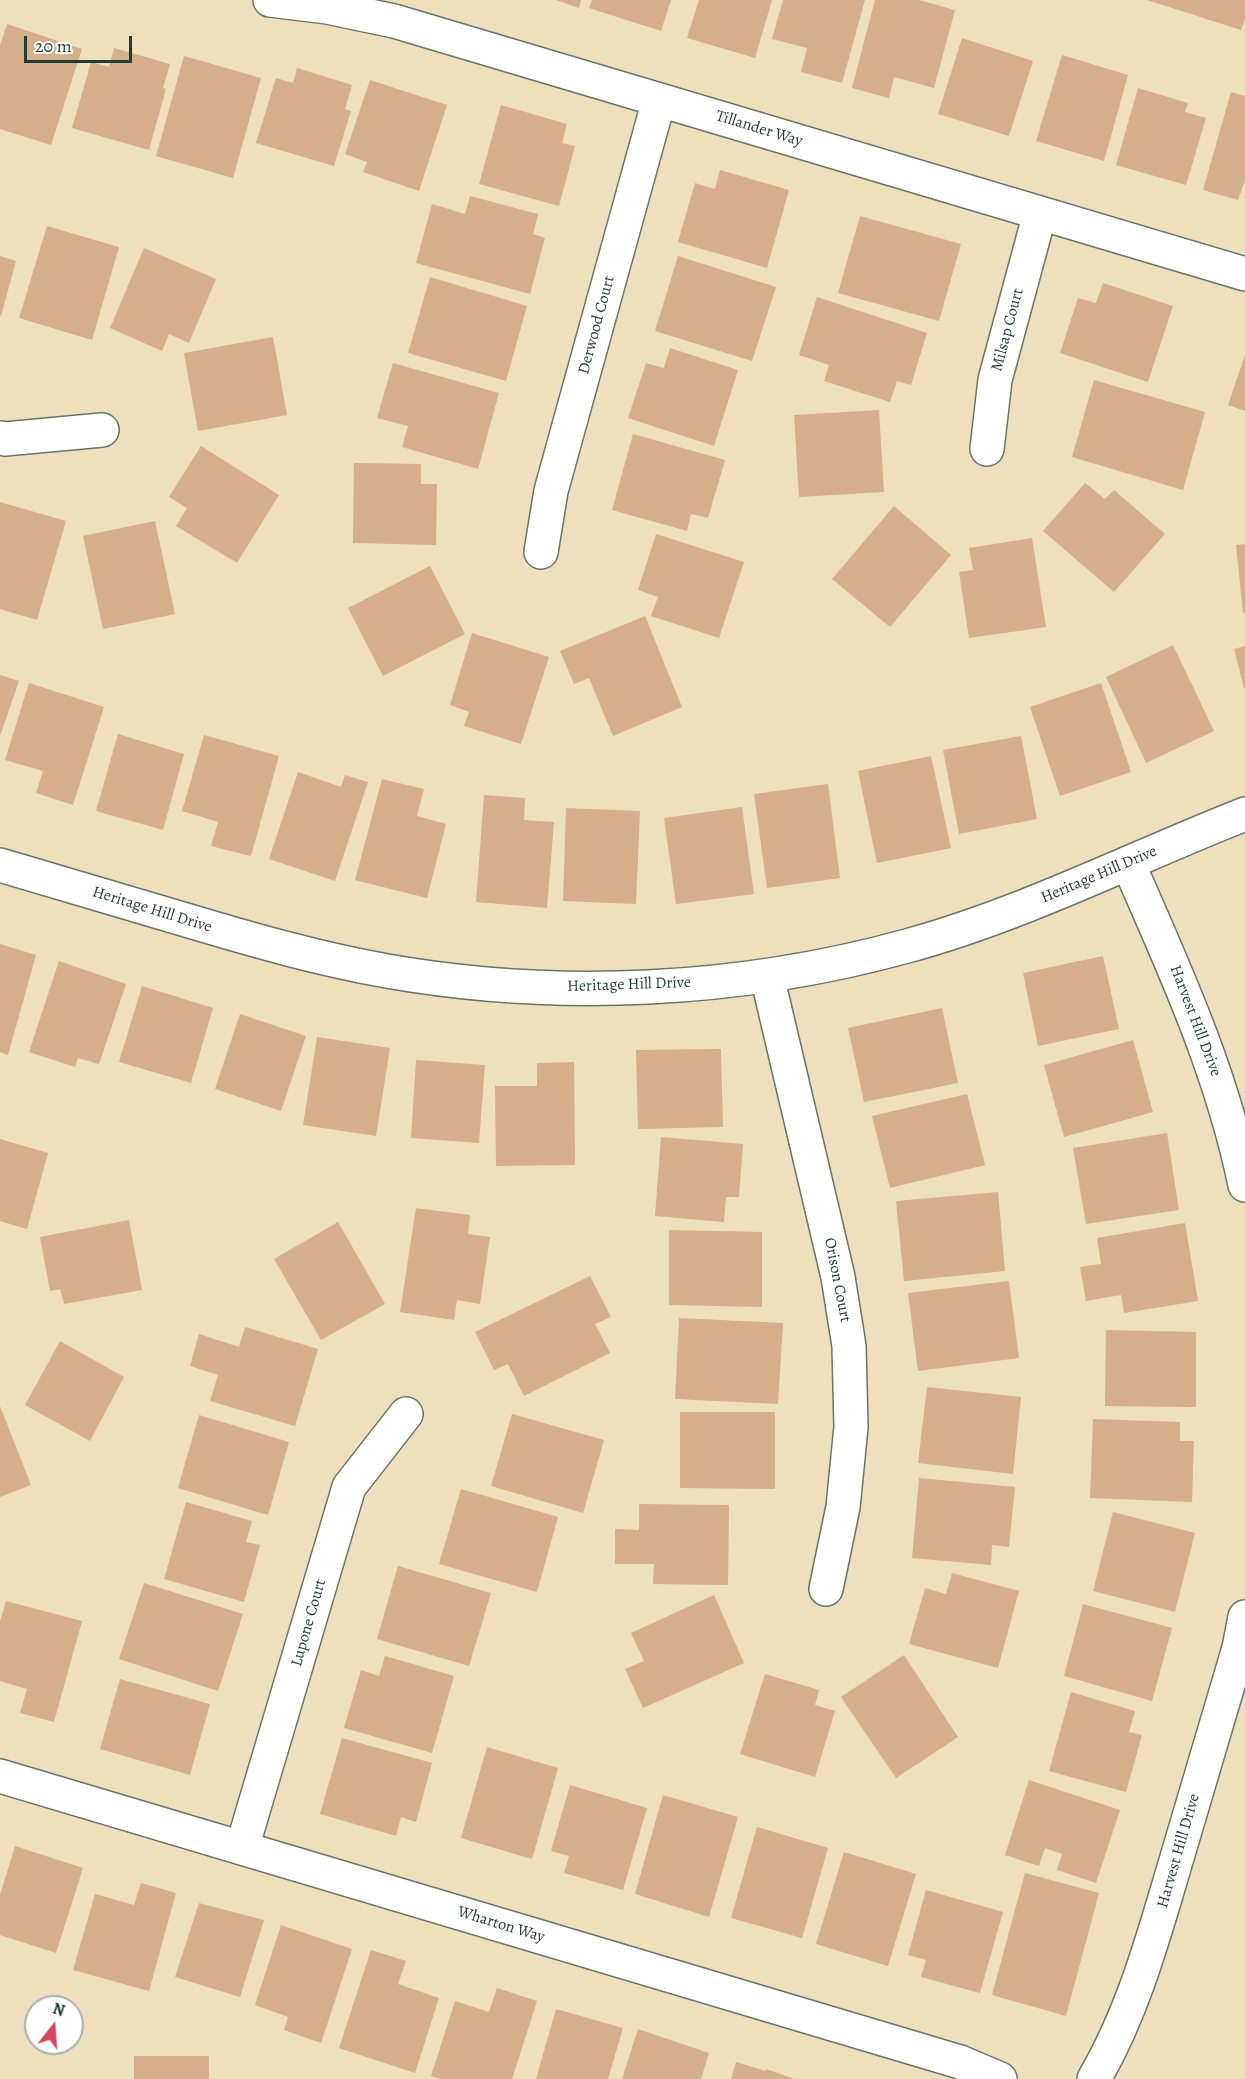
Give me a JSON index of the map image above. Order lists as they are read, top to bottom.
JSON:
{
  "streets": {
    "street": [
      "Tillander Way",
      "Derwood Court",
      "Milsap Court",
      "Heritage Hill Drive",
      "Harvest Hill Drive",
      "Orison Court",
      "Lupone Court",
      "Wharton Way"
    ]
  },
  "crossings": [
    ["Tillander Way", "Derwood Court"],
    ["Tillander Way", "Milsap Court"],
    ["Heritage Hill Drive", "Harvest Hill Drive"],
    ["Heritage Hill Drive", "Orison Court"],
    ["Lupone Court", "Wharton Way"]
  ],
  "scale_bar": "20 m",
  "north": "top"
}
